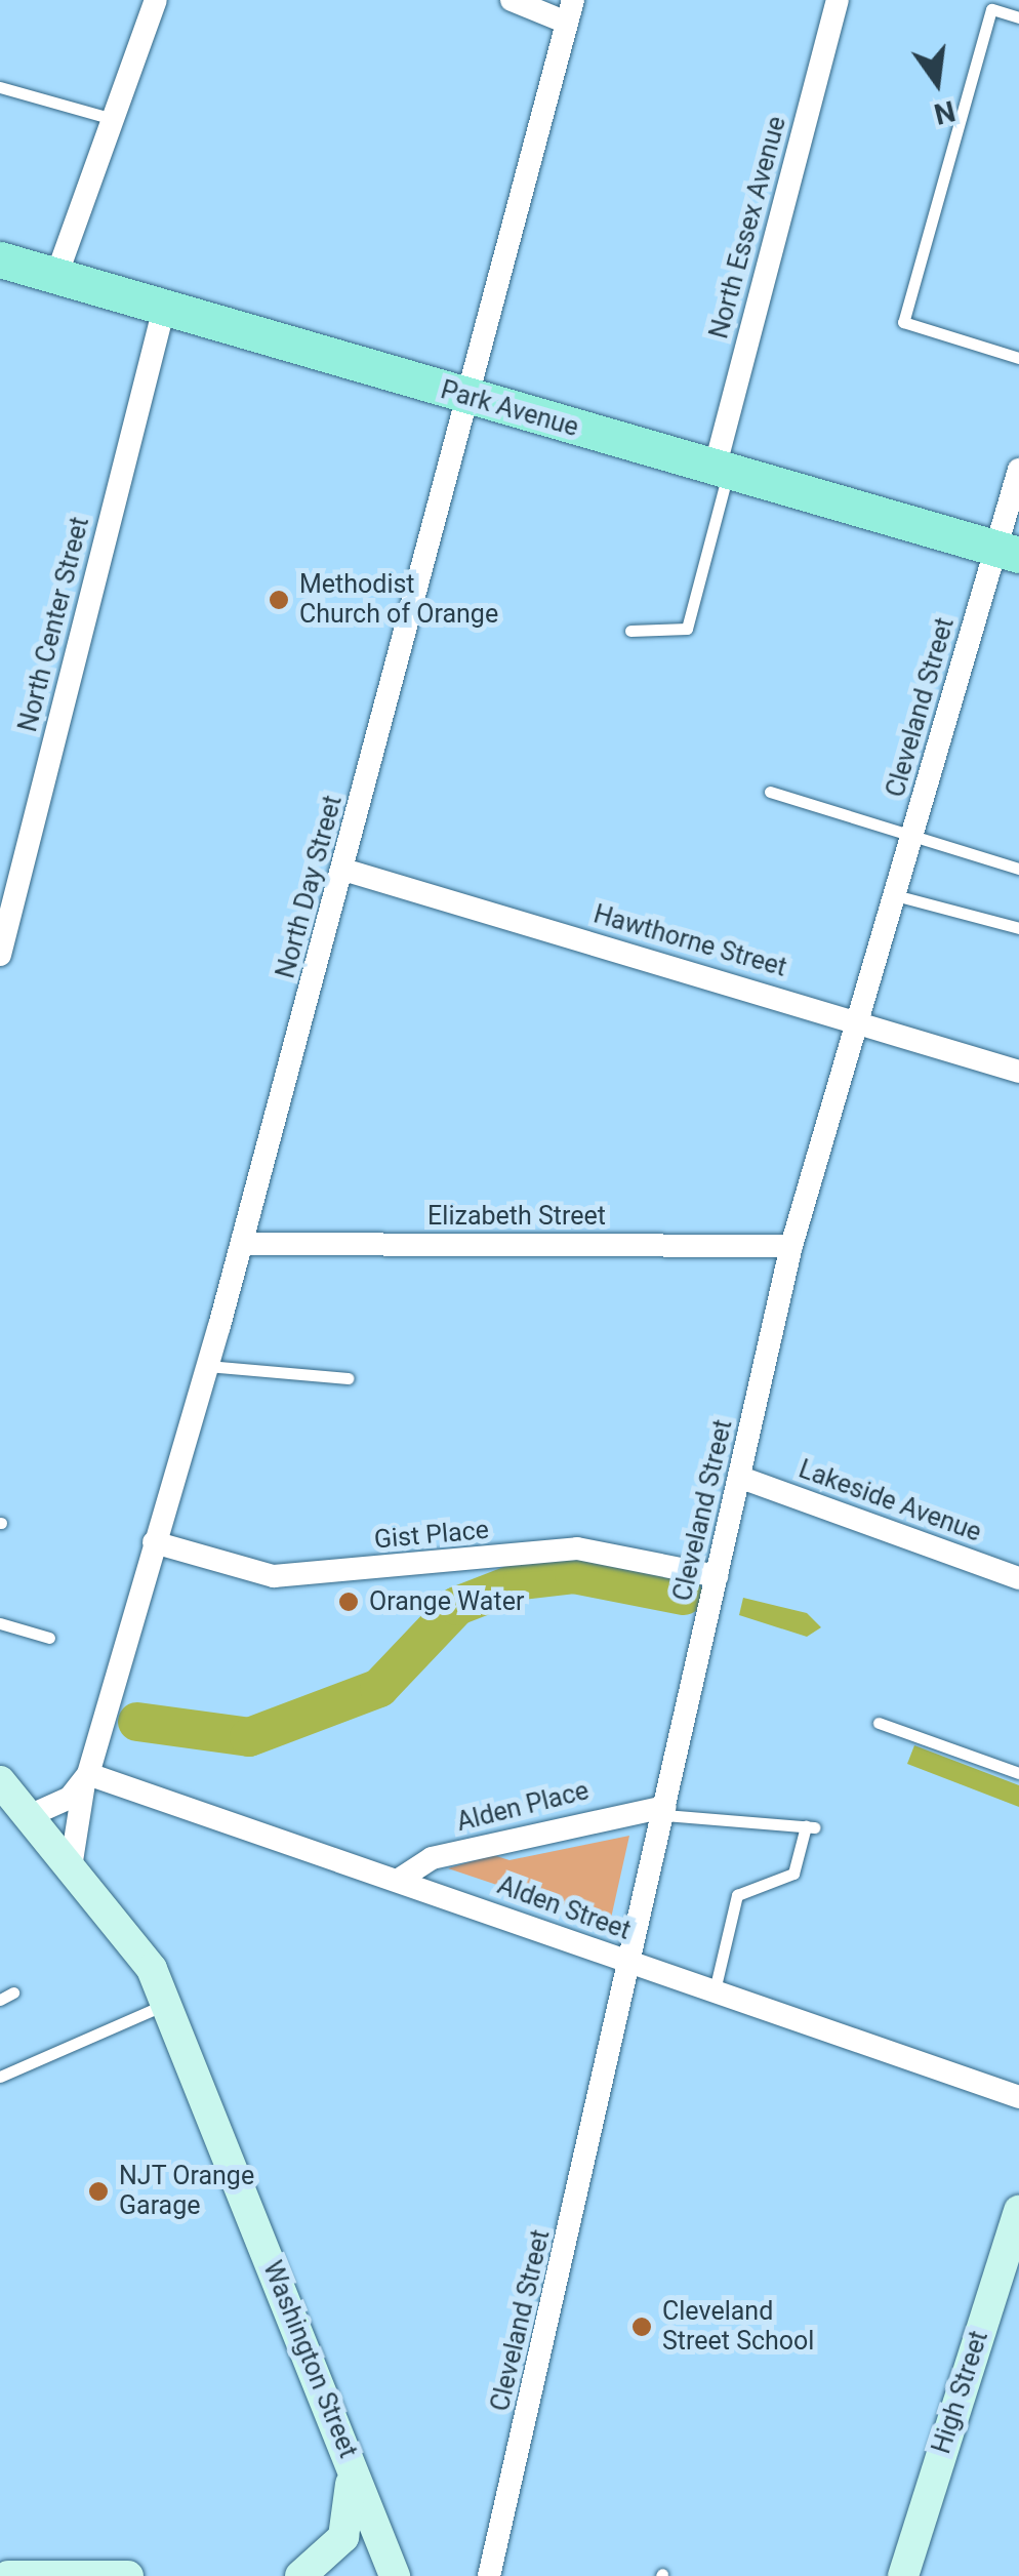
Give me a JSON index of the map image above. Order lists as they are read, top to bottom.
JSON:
{
  "streets": {
    "main road": ["Park Avenue", "Washington Street", "High Street"],
    "street": [
      "North Essex Avenue",
      "North Center Street",
      "Cleveland Street",
      "North Day Street",
      "Hawthorne Street",
      "Elizabeth Street",
      "Lakeside Avenue",
      "Gist Place",
      "Alden Place",
      "Alden Street"
    ]
  },
  "crossings": [
    ["North Essex Avenue", "Park Avenue"],
    ["Park Avenue", "North Center Street"],
    ["Park Avenue", "Cleveland Street"],
    ["Park Avenue", "North Day Street"],
    ["Cleveland Street", "Hawthorne Street"],
    ["Cleveland Street", "Elizabeth Street"],
    ["Cleveland Street", "Lakeside Avenue"],
    ["Cleveland Street", "Gist Place"],
    ["Cleveland Street", "Alden Place"],
    ["Cleveland Street", "Alden Street"],
    ["North Day Street", "Hawthorne Street"],
    ["North Day Street", "Elizabeth Street"],
    ["North Day Street", "Gist Place"],
    ["North Day Street", "Alden Street"],
    ["North Day Street", "Washington Street"],
    ["Alden Place", "Alden Street"]
  ],
  "places": [
    "Methodist Church of Orange",
    "Orange Water",
    "NJT Orange Garage",
    "Cleveland Street School"
  ],
  "north": "bottom"
}
